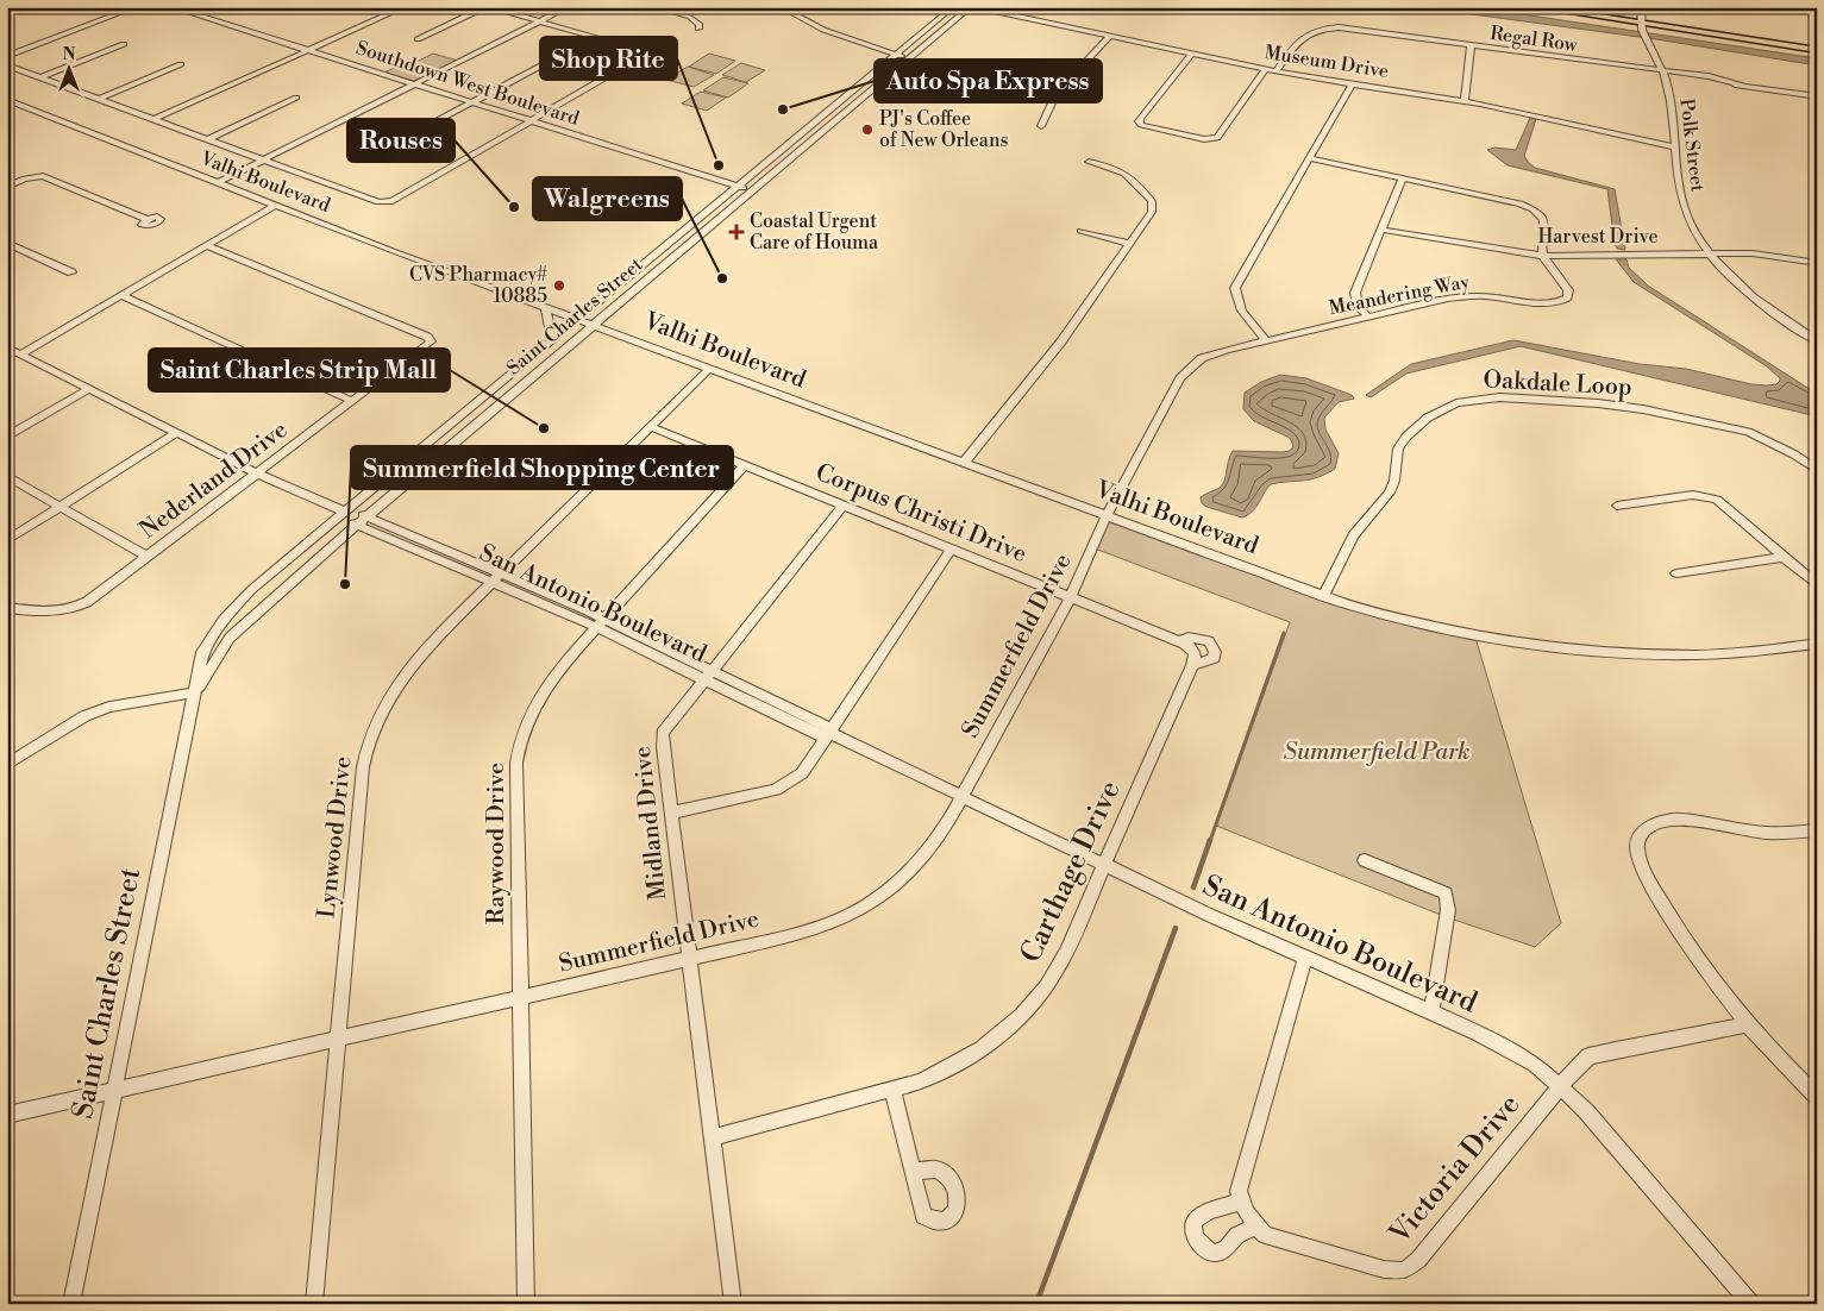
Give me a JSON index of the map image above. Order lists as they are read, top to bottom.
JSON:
{
  "streets": {
    "street": [
      "Regal Row",
      "Museum Drive",
      "Southdown West Boulevard",
      "Polk Street",
      "Valhi Boulevard",
      "Harvest Drive",
      "Meandering Way",
      "Saint Charles Street",
      "Oakdale Loop",
      "Nederland Drive",
      "Corpus Christi Drive",
      "San Antonio Boulevard",
      "Summerfield Drive",
      "Midland Drive",
      "Lynwood Drive",
      "Raywood Drive",
      "Carthage Drive",
      "Victoria Drive"
    ]
  },
  "crossings": [
    ["Regal Row", "Museum Drive"],
    ["Regal Row", "Polk Street"],
    ["Museum Drive", "Polk Street"],
    ["Southdown West Boulevard", "Saint Charles Street"],
    ["Polk Street", "Harvest Drive"],
    ["Valhi Boulevard", "Meandering Way"],
    ["Valhi Boulevard", "Saint Charles Street"],
    ["Valhi Boulevard", "Oakdale Loop"],
    ["Valhi Boulevard", "Summerfield Drive"],
    ["Valhi Boulevard", "Lynwood Drive"],
    ["Harvest Drive", "Meandering Way"],
    ["Meandering Way", "Summerfield Drive"],
    ["Saint Charles Street", "San Antonio Boulevard"],
    ["Saint Charles Street", "Summerfield Drive"],
    ["Nederland Drive", "San Antonio Boulevard"],
    ["Corpus Christi Drive", "Summerfield Drive"],
    ["Corpus Christi Drive", "Midland Drive"],
    ["Corpus Christi Drive", "Lynwood Drive"],
    ["Corpus Christi Drive", "Raywood Drive"],
    ["Corpus Christi Drive", "Carthage Drive"],
    ["San Antonio Boulevard", "Summerfield Drive"],
    ["San Antonio Boulevard", "Midland Drive"],
    ["San Antonio Boulevard", "Lynwood Drive"],
    ["San Antonio Boulevard", "Raywood Drive"],
    ["San Antonio Boulevard", "Carthage Drive"],
    ["San Antonio Boulevard", "Victoria Drive"],
    ["Summerfield Drive", "Midland Drive"],
    ["Summerfield Drive", "Lynwood Drive"],
    ["Summerfield Drive", "Raywood Drive"],
    ["Midland Drive", "Carthage Drive"]
  ],
  "parks": ["Summerfield Park"],
  "places": {
    "other": [
      "Auto Spa Express",
      "PJ's Coffee of New Orleans",
      "Shop Rite",
      "Rouses",
      "Walgreens",
      "CVS Pharmacy# 10885",
      "Saint Charles Strip Mall",
      "Summerfield Shopping Center"
    ],
    "health": ["Coastal Urgent Care of Houma"]
  },
  "north": "top"
}
